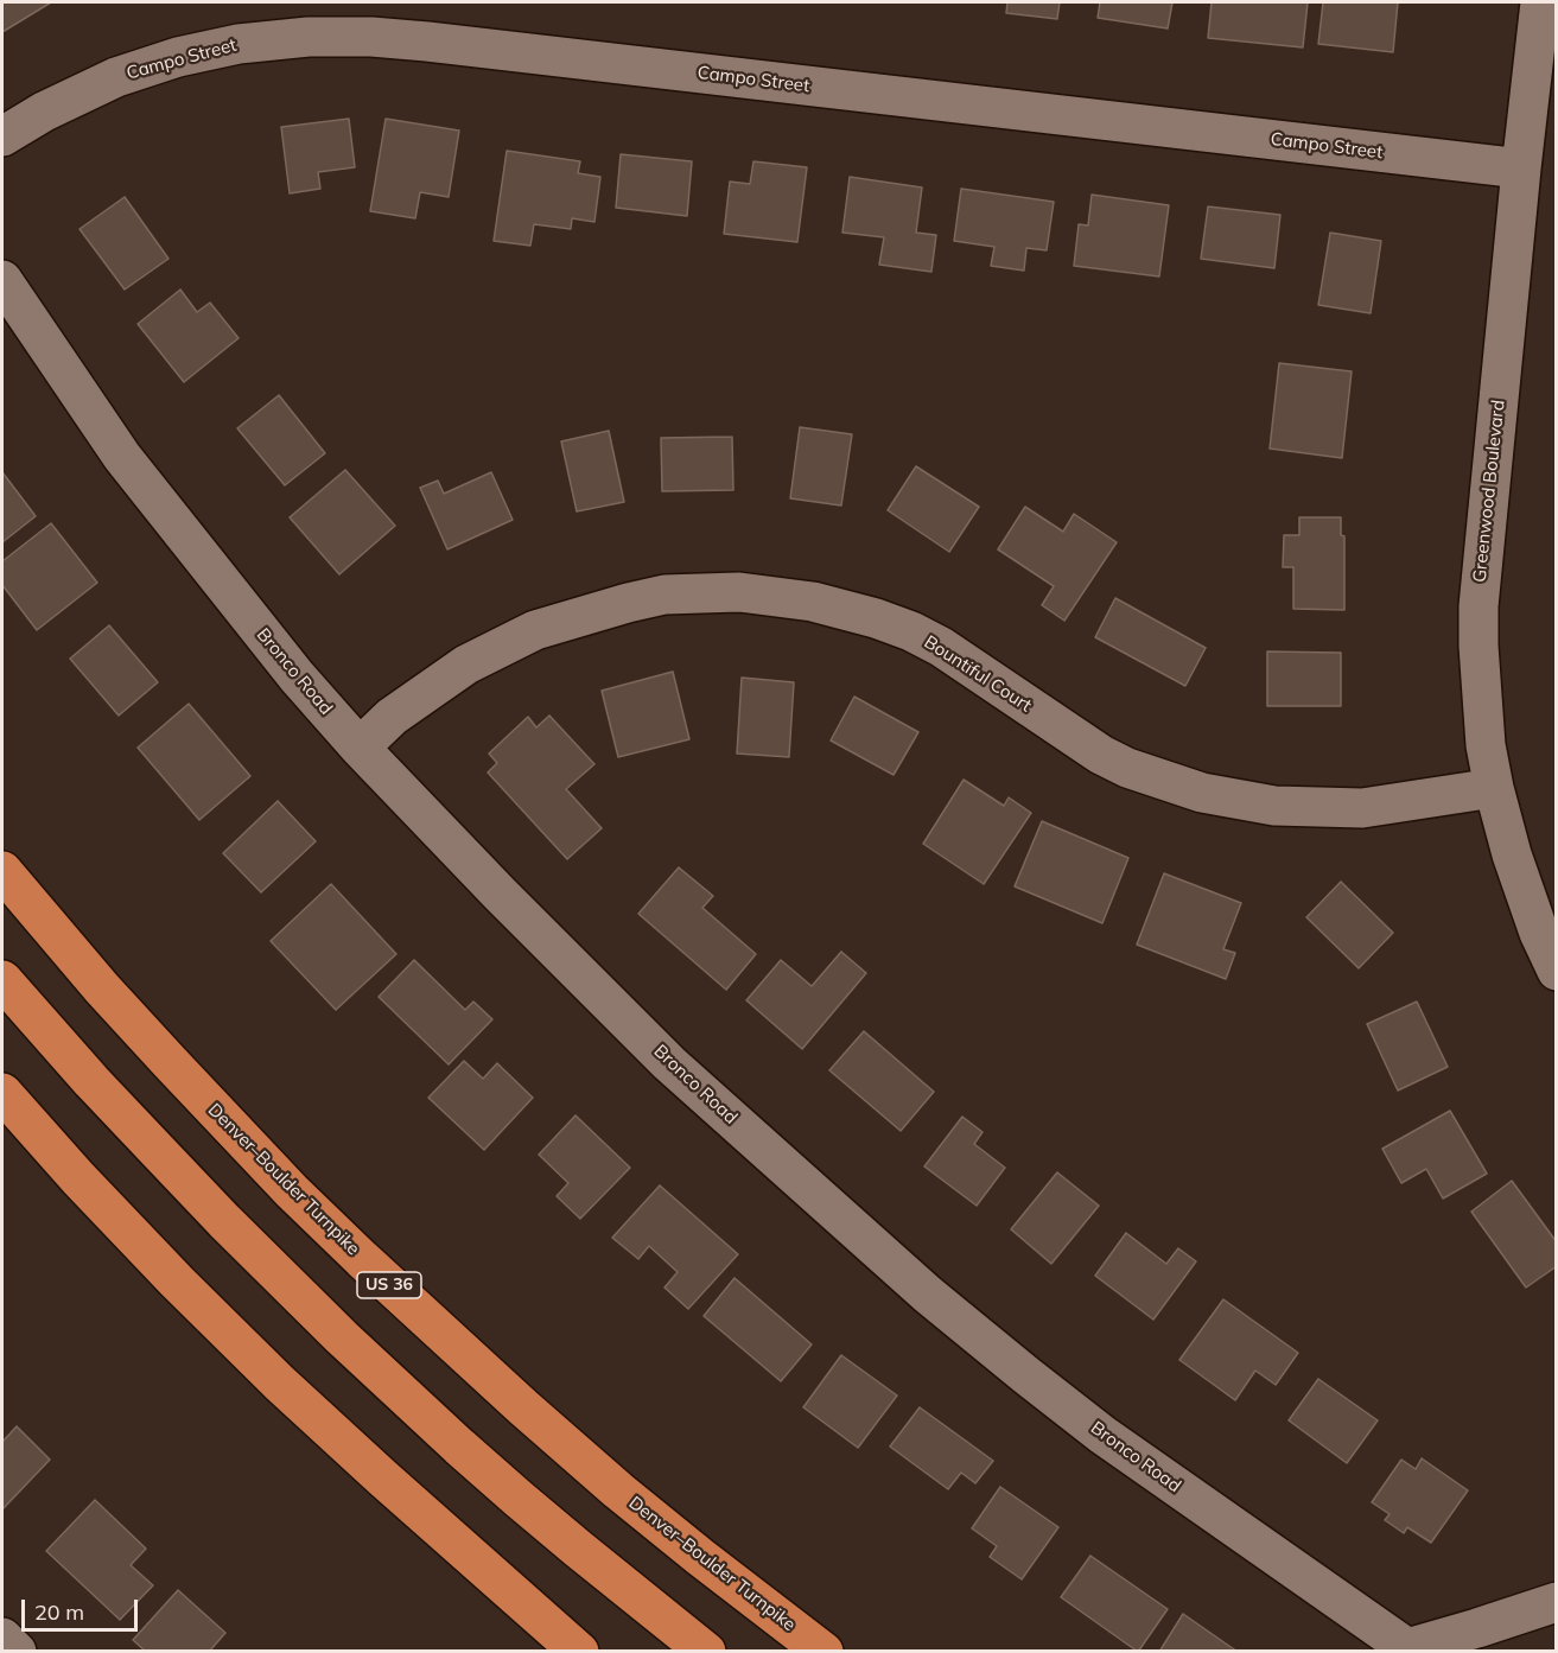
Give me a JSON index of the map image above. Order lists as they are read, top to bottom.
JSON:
{
  "streets": {
    "highway": ["Denver–Boulder Turnpike", "US 36"],
    "street": [
      "Campo Street",
      "Greenwood Boulevard",
      "Bronco Road",
      "Bountiful Court"
    ]
  },
  "crossings": [
    ["Campo Street", "Greenwood Boulevard"],
    ["Greenwood Boulevard", "Bountiful Court"],
    ["Bronco Road", "Bountiful Court"]
  ],
  "scale_bar": "20 m"
}
